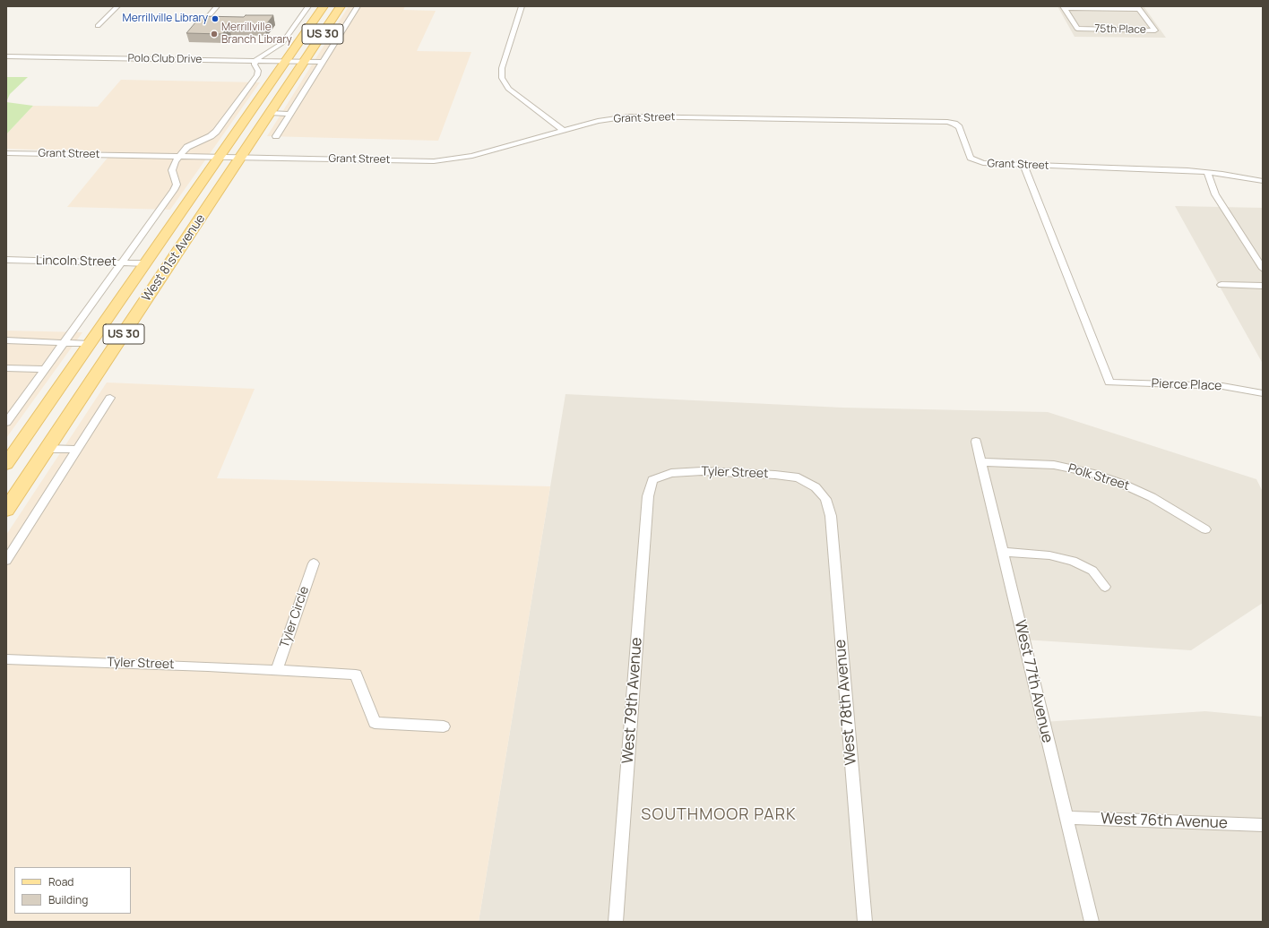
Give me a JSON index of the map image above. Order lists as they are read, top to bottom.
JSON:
{
  "streets": {
    "main road": ["US 30", "West 81st Avenue"],
    "street": [
      "75th Place",
      "Polo Club Drive",
      "Grant Street",
      "Lincoln Street",
      "Pierce Place",
      "Tyler Street",
      "Polk Street",
      "Tyler Circle",
      "West 77th Avenue",
      "West 79th Avenue",
      "West 78th Avenue",
      "West 76th Avenue"
    ]
  },
  "crossings": [
    ["Polo Club Drive", "West 81st Avenue"],
    ["Grant Street", "West 81st Avenue"],
    ["Grant Street", "Pierce Place"],
    ["West 81st Avenue", "Lincoln Street"],
    ["Tyler Street", "Tyler Circle"],
    ["Tyler Street", "West 79th Avenue"],
    ["Tyler Street", "West 78th Avenue"],
    ["Polk Street", "West 77th Avenue"],
    ["West 77th Avenue", "West 76th Avenue"]
  ],
  "districts": ["SOUTHMOOR PARK"],
  "places": ["Merrillville Library", "Merrillville Branch Library"],
  "legend": ["Road", "Building"]
}
